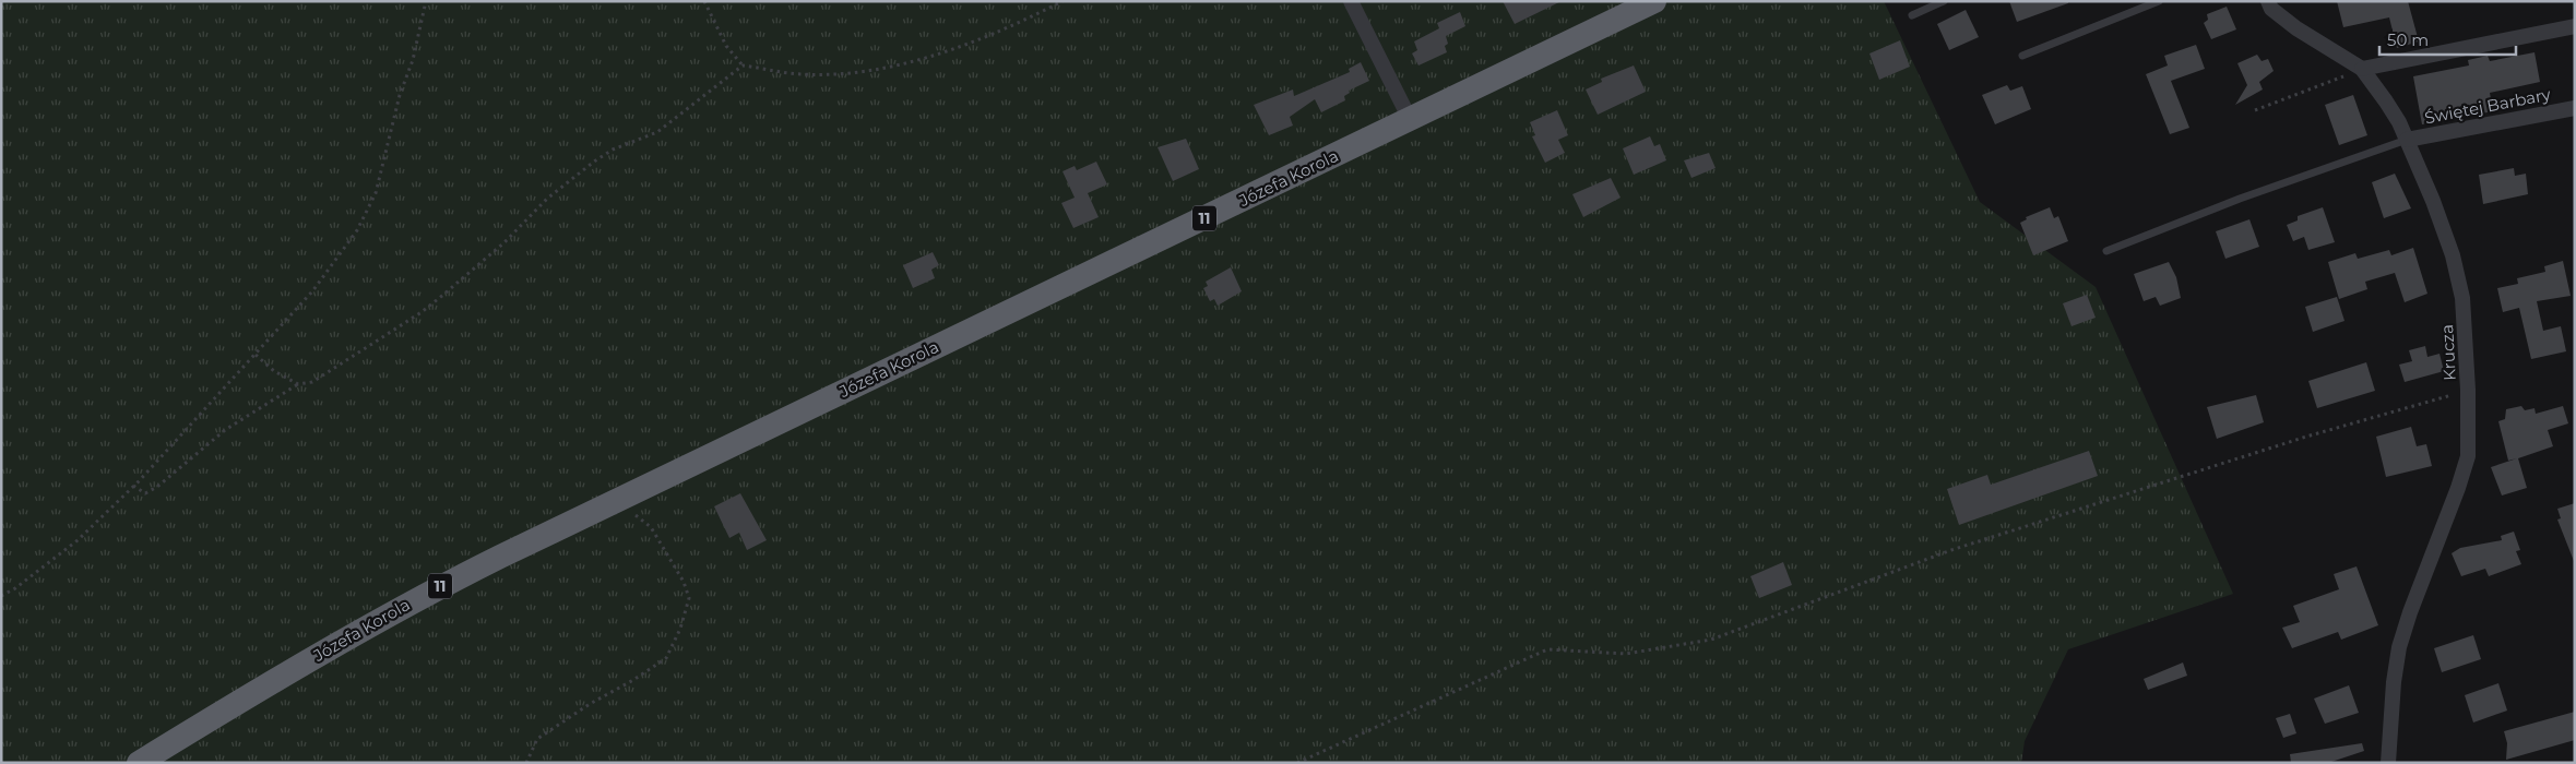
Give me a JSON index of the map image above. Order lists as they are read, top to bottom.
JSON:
{
  "streets": {
    "highway": ["Józefa Korola", "11"],
    "street": ["Świętej Barbary", "Krucza"]
  },
  "crossings": [
    ["Świętej Barbary", "Krucza"]
  ],
  "scale_bar": "50 m"
}
